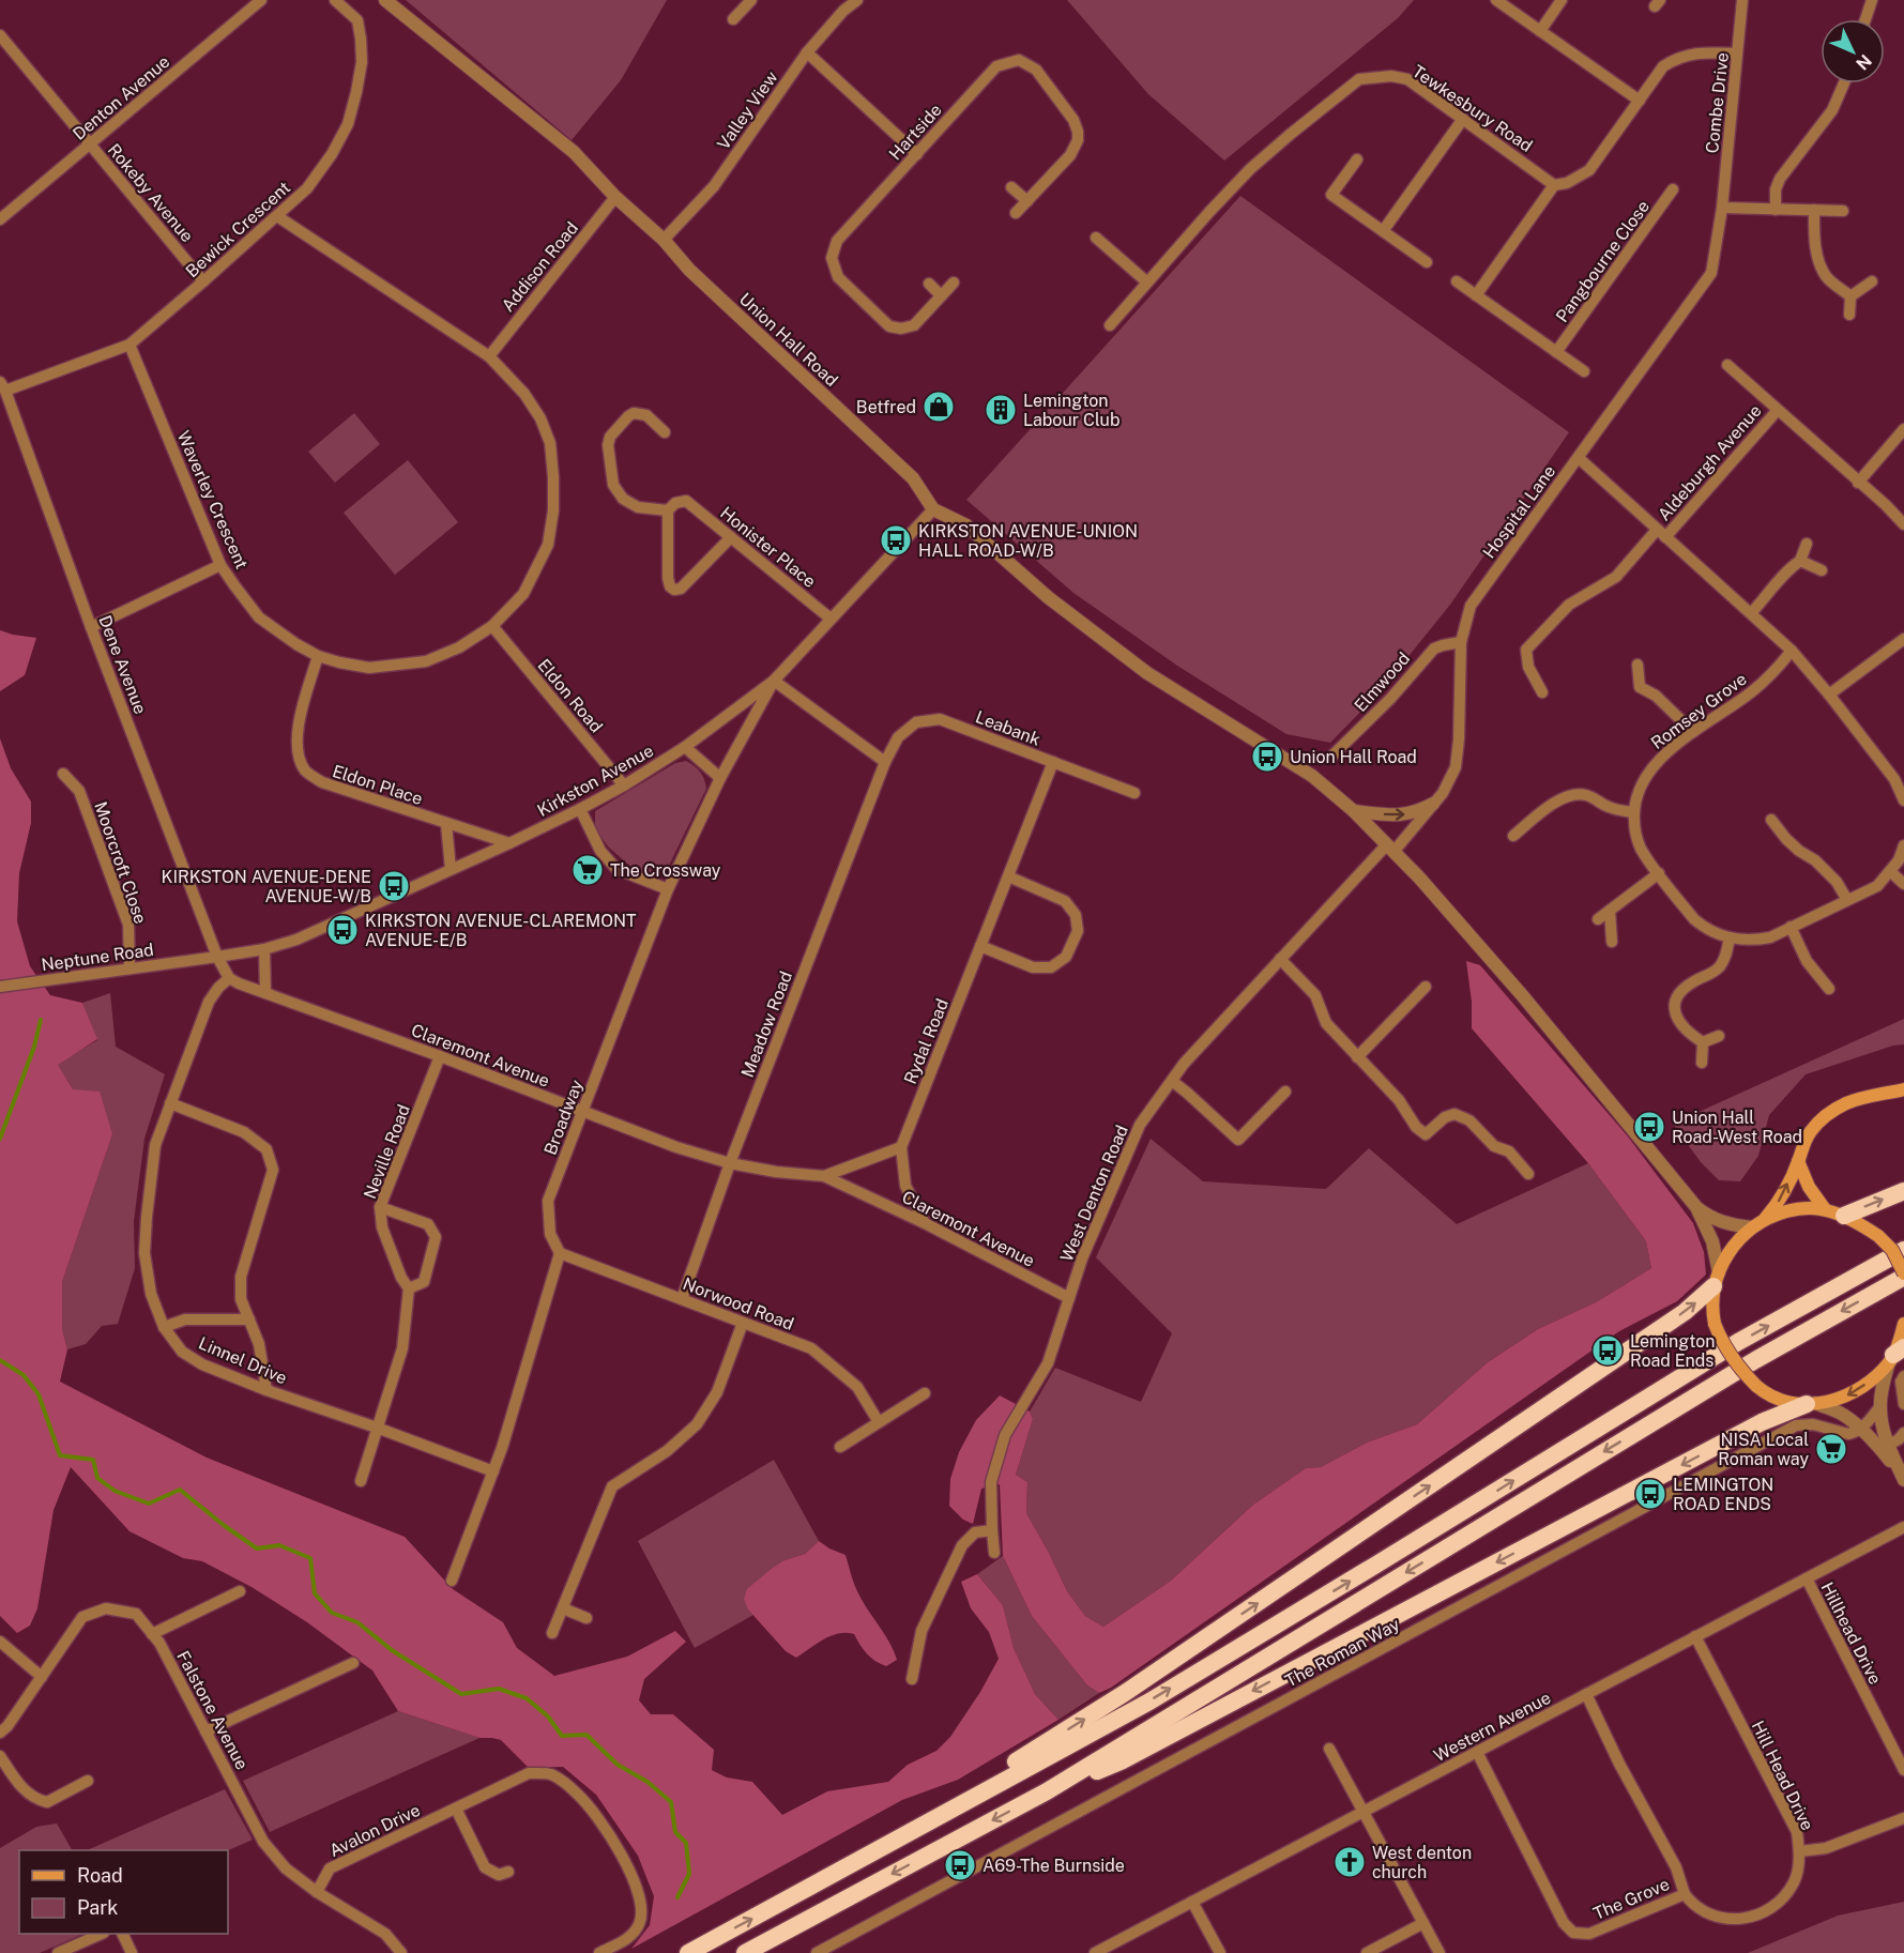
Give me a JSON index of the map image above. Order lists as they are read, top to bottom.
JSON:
{
  "streets": {
    "street": [
      "Denton Avenue",
      "Combe Drive",
      "Tewkesbury Road",
      "Valley View",
      "Hartside",
      "Rokeby Avenue",
      "Bewick Crescent",
      "Pangbourne Close",
      "Addison Road",
      "Union Hall Road",
      "Aldeburgh Avenue",
      "Waverley Crescent",
      "Hospital Lane",
      "Honister Place",
      "Dene Avenue",
      "Elmwood",
      "Eldon Road",
      "Romsey Grove",
      "Leabank",
      "Kirkston Avenue",
      "Eldon Place",
      "Moorcroft Close",
      "Neptune Road",
      "Meadow Road",
      "Rydal Road",
      "Claremont Avenue",
      "Broadway",
      "Neville Road",
      "West Denton Road",
      "Norwood Road",
      "Linnel Drive",
      "Hillhead Drive",
      "The Roman Way",
      "Falstone Avenue",
      "Western Avenue",
      "Hill Head Drive",
      "Avalon Drive",
      "The Grove"
    ]
  },
  "crossings": [
    ["Denton Avenue", "Rokeby Avenue"],
    ["Combe Drive", "Hospital Lane"],
    ["Valley View", "Union Hall Road"],
    ["Rokeby Avenue", "Bewick Crescent"],
    ["Bewick Crescent", "Waverley Crescent"],
    ["Bewick Crescent", "Dene Avenue"],
    ["Addison Road", "Union Hall Road"],
    ["Addison Road", "Waverley Crescent"],
    ["Union Hall Road", "Kirkston Avenue"],
    ["Waverley Crescent", "Eldon Road"],
    ["Waverley Crescent", "Eldon Place"],
    ["Hospital Lane", "Elmwood"],
    ["Hospital Lane", "West Denton Road"],
    ["Honister Place", "Kirkston Avenue"],
    ["Dene Avenue", "Kirkston Avenue"],
    ["Dene Avenue", "Claremont Avenue"],
    ["Dene Avenue", "Linnel Drive"],
    ["Eldon Road", "Kirkston Avenue"],
    ["Leabank", "Meadow Road"],
    ["Leabank", "Rydal Road"],
    ["Kirkston Avenue", "Eldon Place"],
    ["Kirkston Avenue", "Neptune Road"],
    ["Kirkston Avenue", "Broadway"],
    ["Moorcroft Close", "Neptune Road"],
    ["Meadow Road", "Claremont Avenue"],
    ["Meadow Road", "Norwood Road"],
    ["Claremont Avenue", "Broadway"],
    ["Claremont Avenue", "Neville Road"],
    ["Claremont Avenue", "West Denton Road"],
    ["Claremont Avenue", "Linnel Drive"],
    ["Broadway", "Norwood Road"],
    ["Neville Road", "Linnel Drive"],
    ["Hillhead Drive", "Western Avenue"],
    ["Falstone Avenue", "Avalon Drive"],
    ["Western Avenue", "Hill Head Drive"],
    ["Western Avenue", "The Grove"],
    ["Hill Head Drive", "The Grove"]
  ],
  "places": {
    "shop": ["Betfred"],
    "building": ["Lemington Labour Club"],
    "bus stop": [
      "KIRKSTON AVENUE-UNION HALL ROAD-W/B",
      "Union Hall Road",
      "KIRKSTON AVENUE-DENE AVENUE-W/B",
      "KIRKSTON AVENUE-CLAREMONT AVENUE-E/B",
      "Union Hall Road-West Road",
      "Lemington Road Ends",
      "LEMINGTON ROAD ENDS",
      "A69-The Burnside"
    ],
    "supermarket": ["The Crossway", "NISA Local Roman way"],
    "church": ["West denton church"]
  },
  "legend": ["Road", "Park"],
  "north": "bottom right"
}
